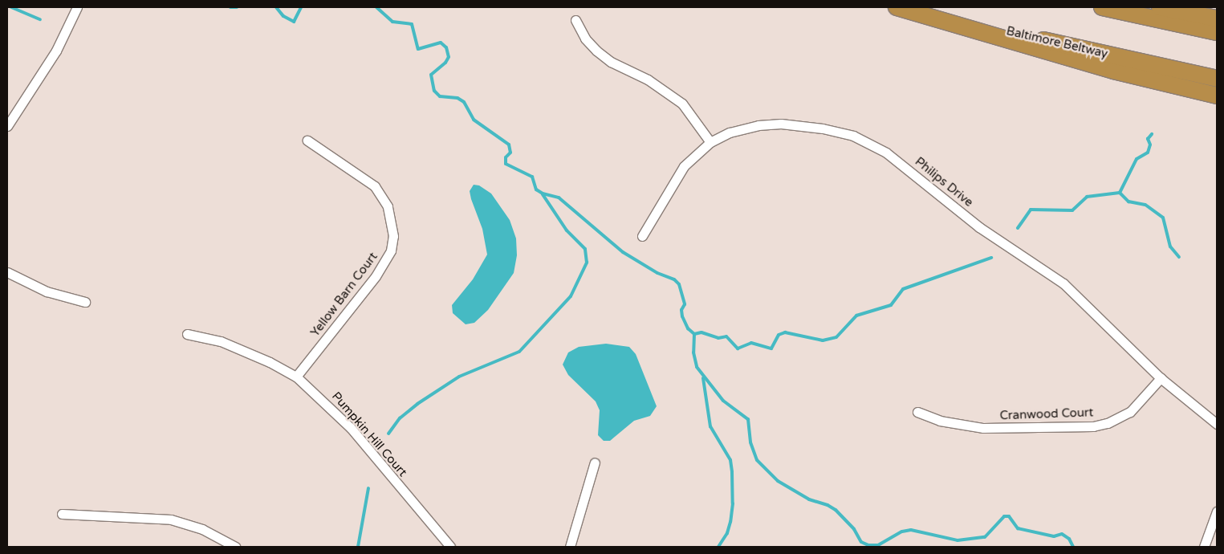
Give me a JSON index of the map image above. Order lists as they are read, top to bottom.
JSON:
{
  "streets": {
    "highway": ["Baltimore Beltway"],
    "street": [
      "Philips Drive",
      "Yellow Barn Court",
      "Cranwood Court",
      "Pumpkin Hill Court"
    ]
  },
  "crossings": [
    ["Philips Drive", "Cranwood Court"],
    ["Yellow Barn Court", "Pumpkin Hill Court"]
  ]
}
